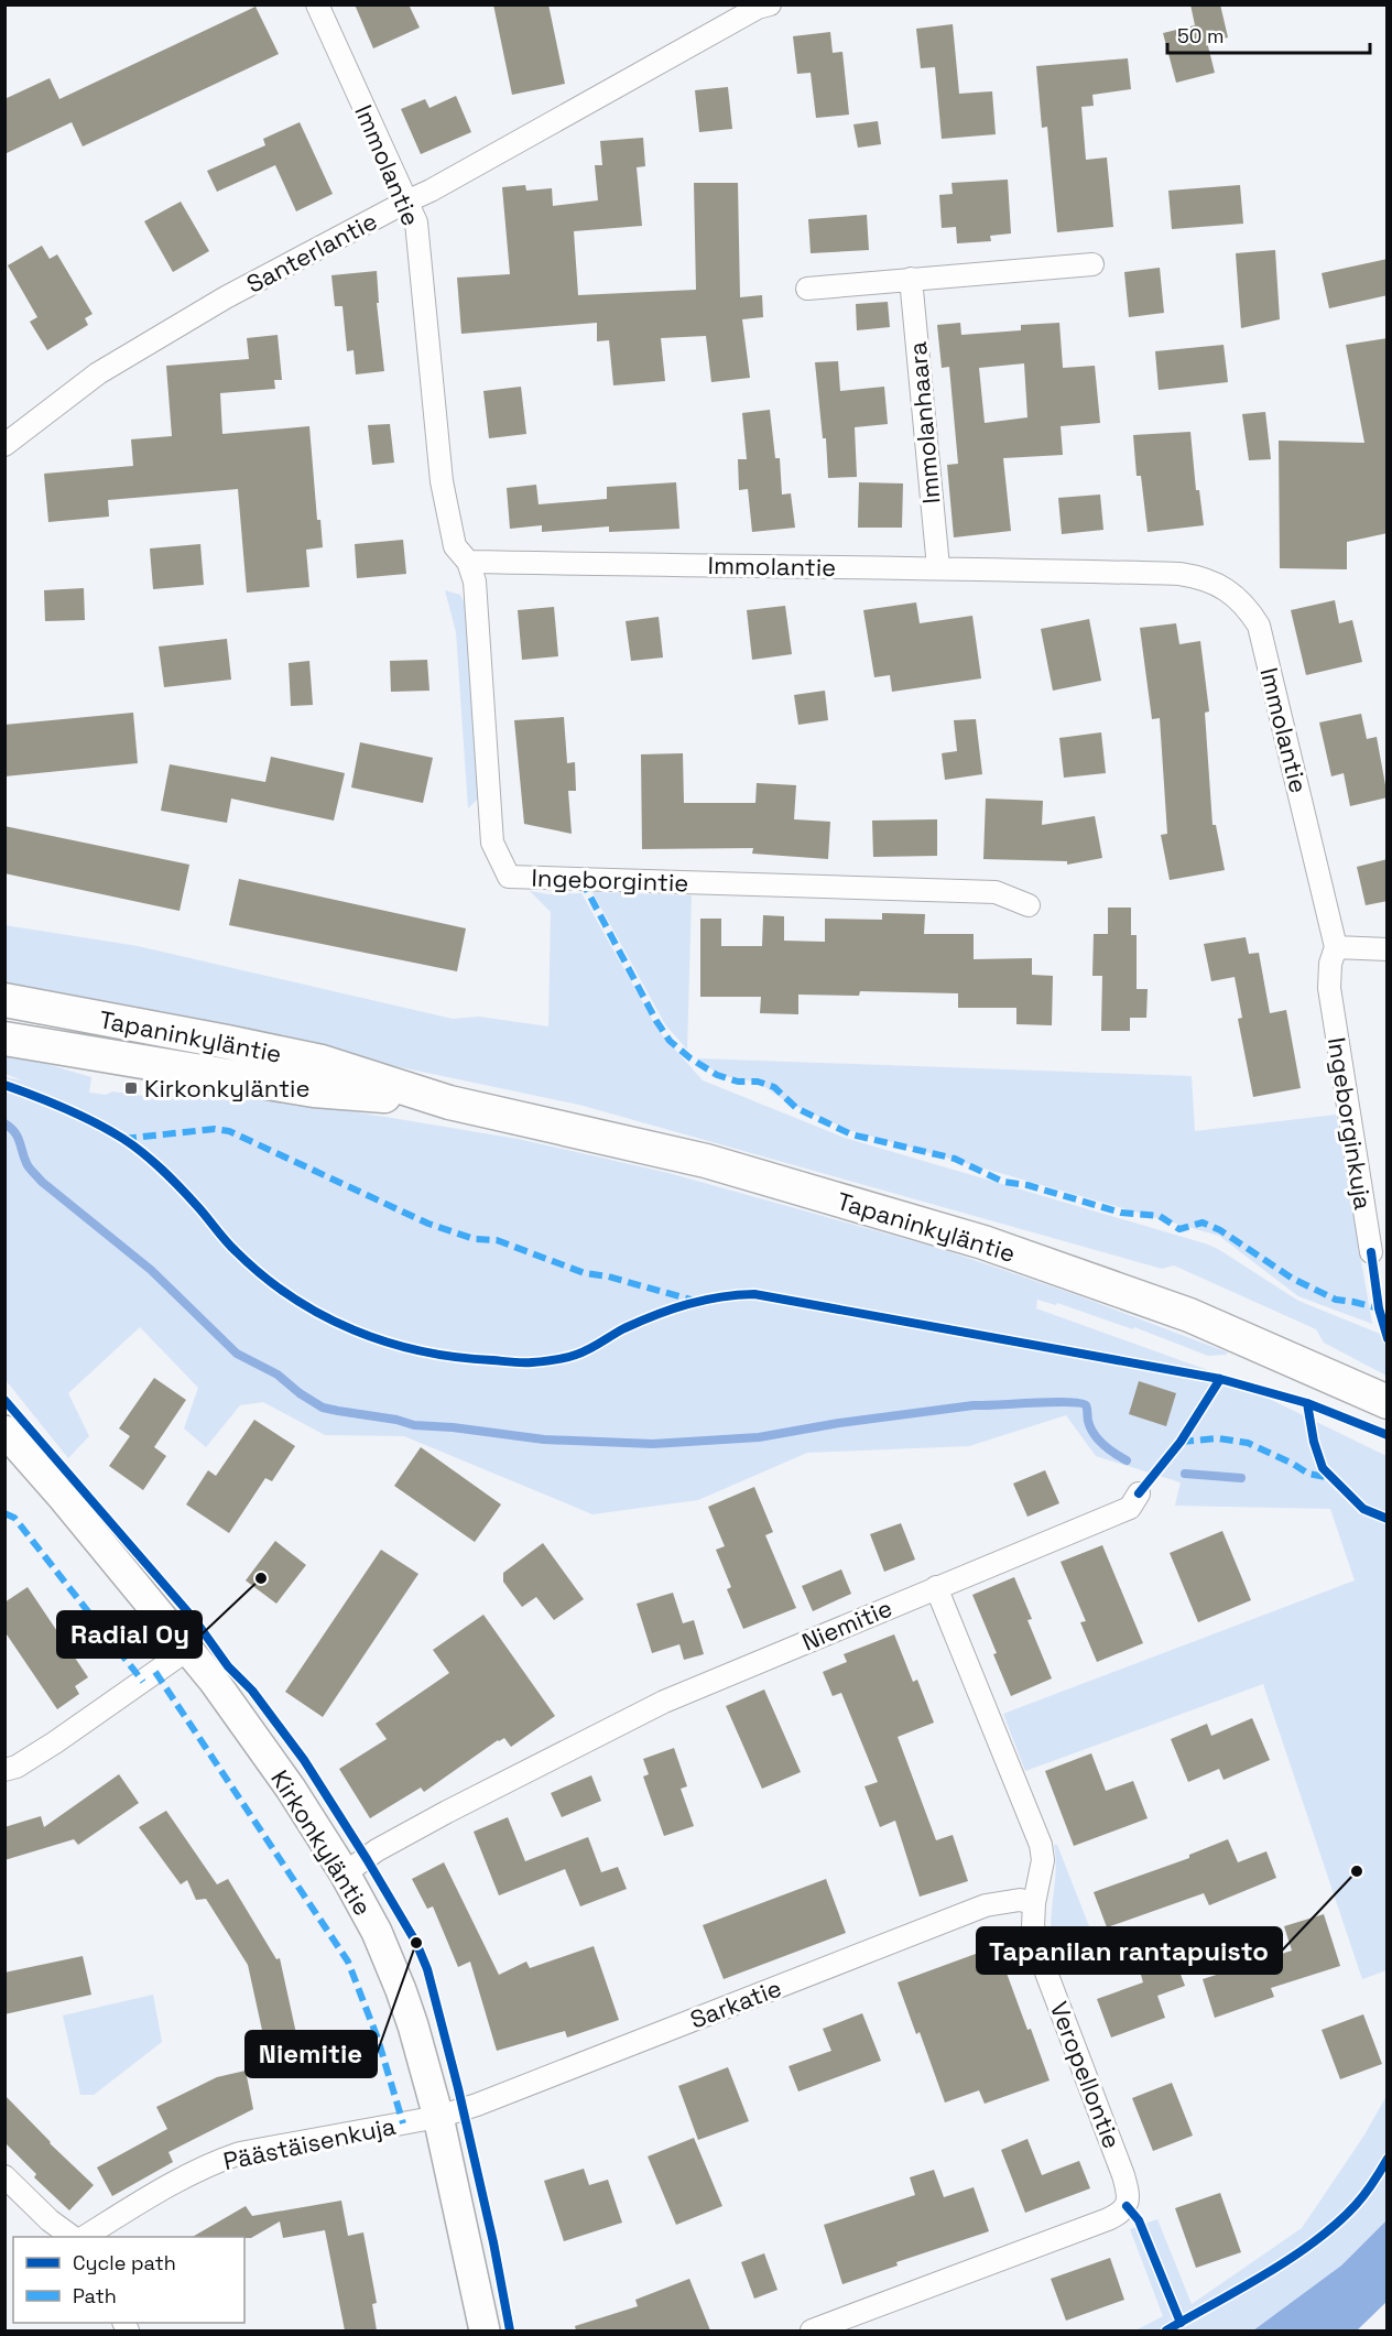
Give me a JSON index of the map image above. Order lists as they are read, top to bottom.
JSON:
{
  "streets": {
    "main road": ["Tapaninkyläntie"],
    "street": [
      "Immolantie",
      "Santerlantie",
      "Immolanhaara",
      "Ingeborgintie",
      "Ingeborginkuja",
      "Niemitie",
      "Kirkonkyläntie",
      "Sarkatie",
      "Veropellontie",
      "Päästäisenkuja"
    ]
  },
  "crossings": [
    ["Immolantie", "Santerlantie"],
    ["Immolantie", "Immolanhaara"],
    ["Immolantie", "Ingeborgintie"],
    ["Immolantie", "Ingeborginkuja"],
    ["Niemitie", "Kirkonkyläntie"],
    ["Niemitie", "Veropellontie"],
    ["Kirkonkyläntie", "Sarkatie"],
    ["Kirkonkyläntie", "Päästäisenkuja"],
    ["Sarkatie", "Veropellontie"],
    ["Sarkatie", "Päästäisenkuja"]
  ],
  "places": {
    "transit": ["Kirkonkyläntie"],
    "other": ["Radial Oy", "Tapanilan rantapuisto", "Niemitie"]
  },
  "legend": ["Cycle path", "Path"],
  "scale_bar": "50 m"
}
